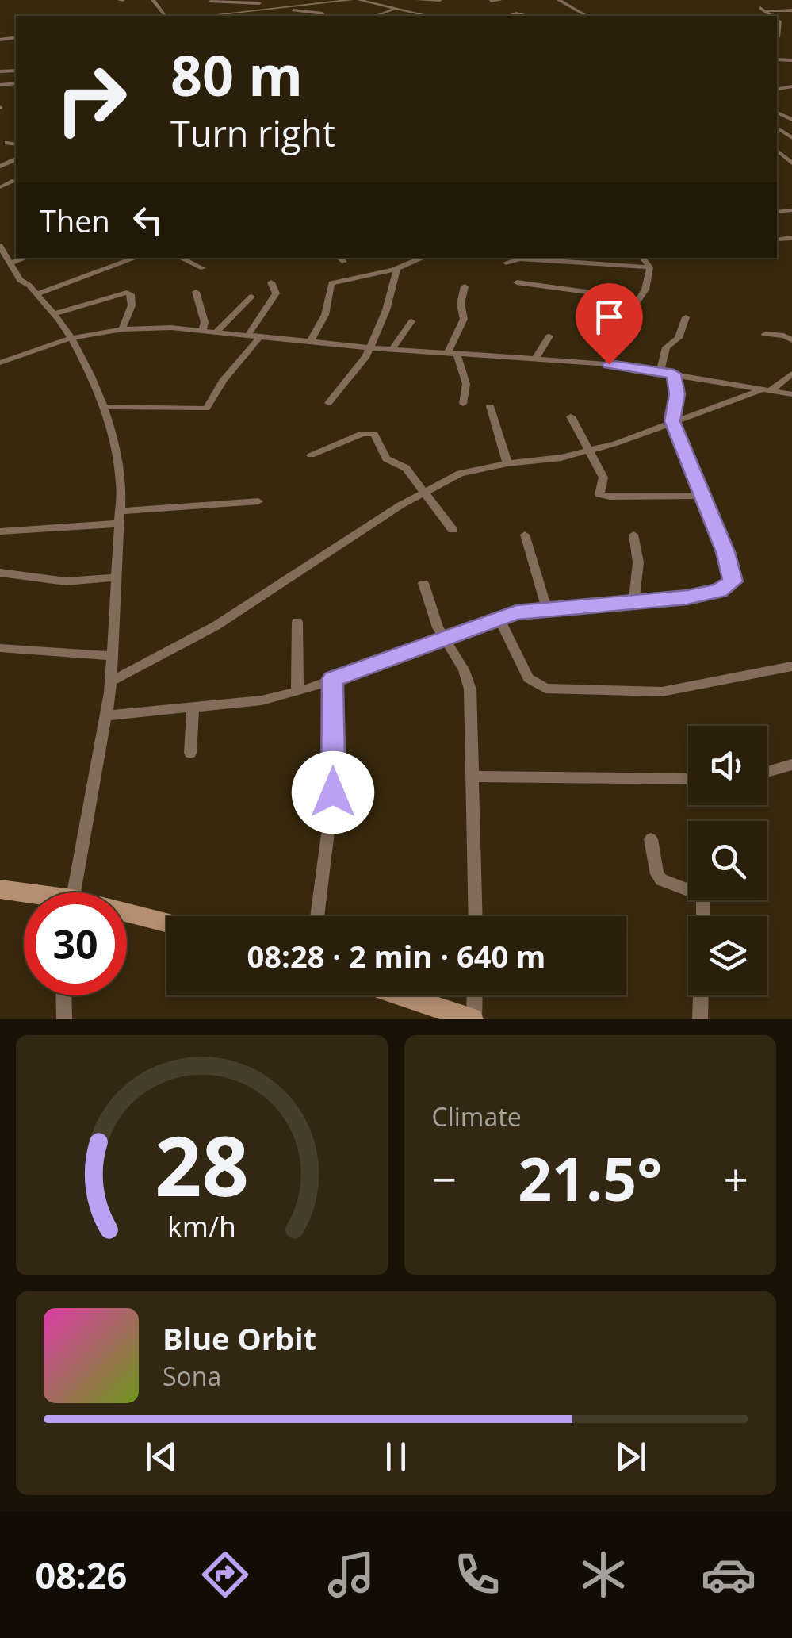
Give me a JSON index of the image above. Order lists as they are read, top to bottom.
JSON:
{
  "page": {
    "turn": ["80 m", "Turn right"],
    "then": "Then",
    "limit": "30",
    "trip": "08:28 · 2 min · 640 m",
    "tile": "Climate",
    "heat": ["−", "21.5°", "+"],
    "song": ["Blue Orbit", "Sona"],
    "tabs": "08:26",
    "gauge": ["28", "km/h"]
  }
}
